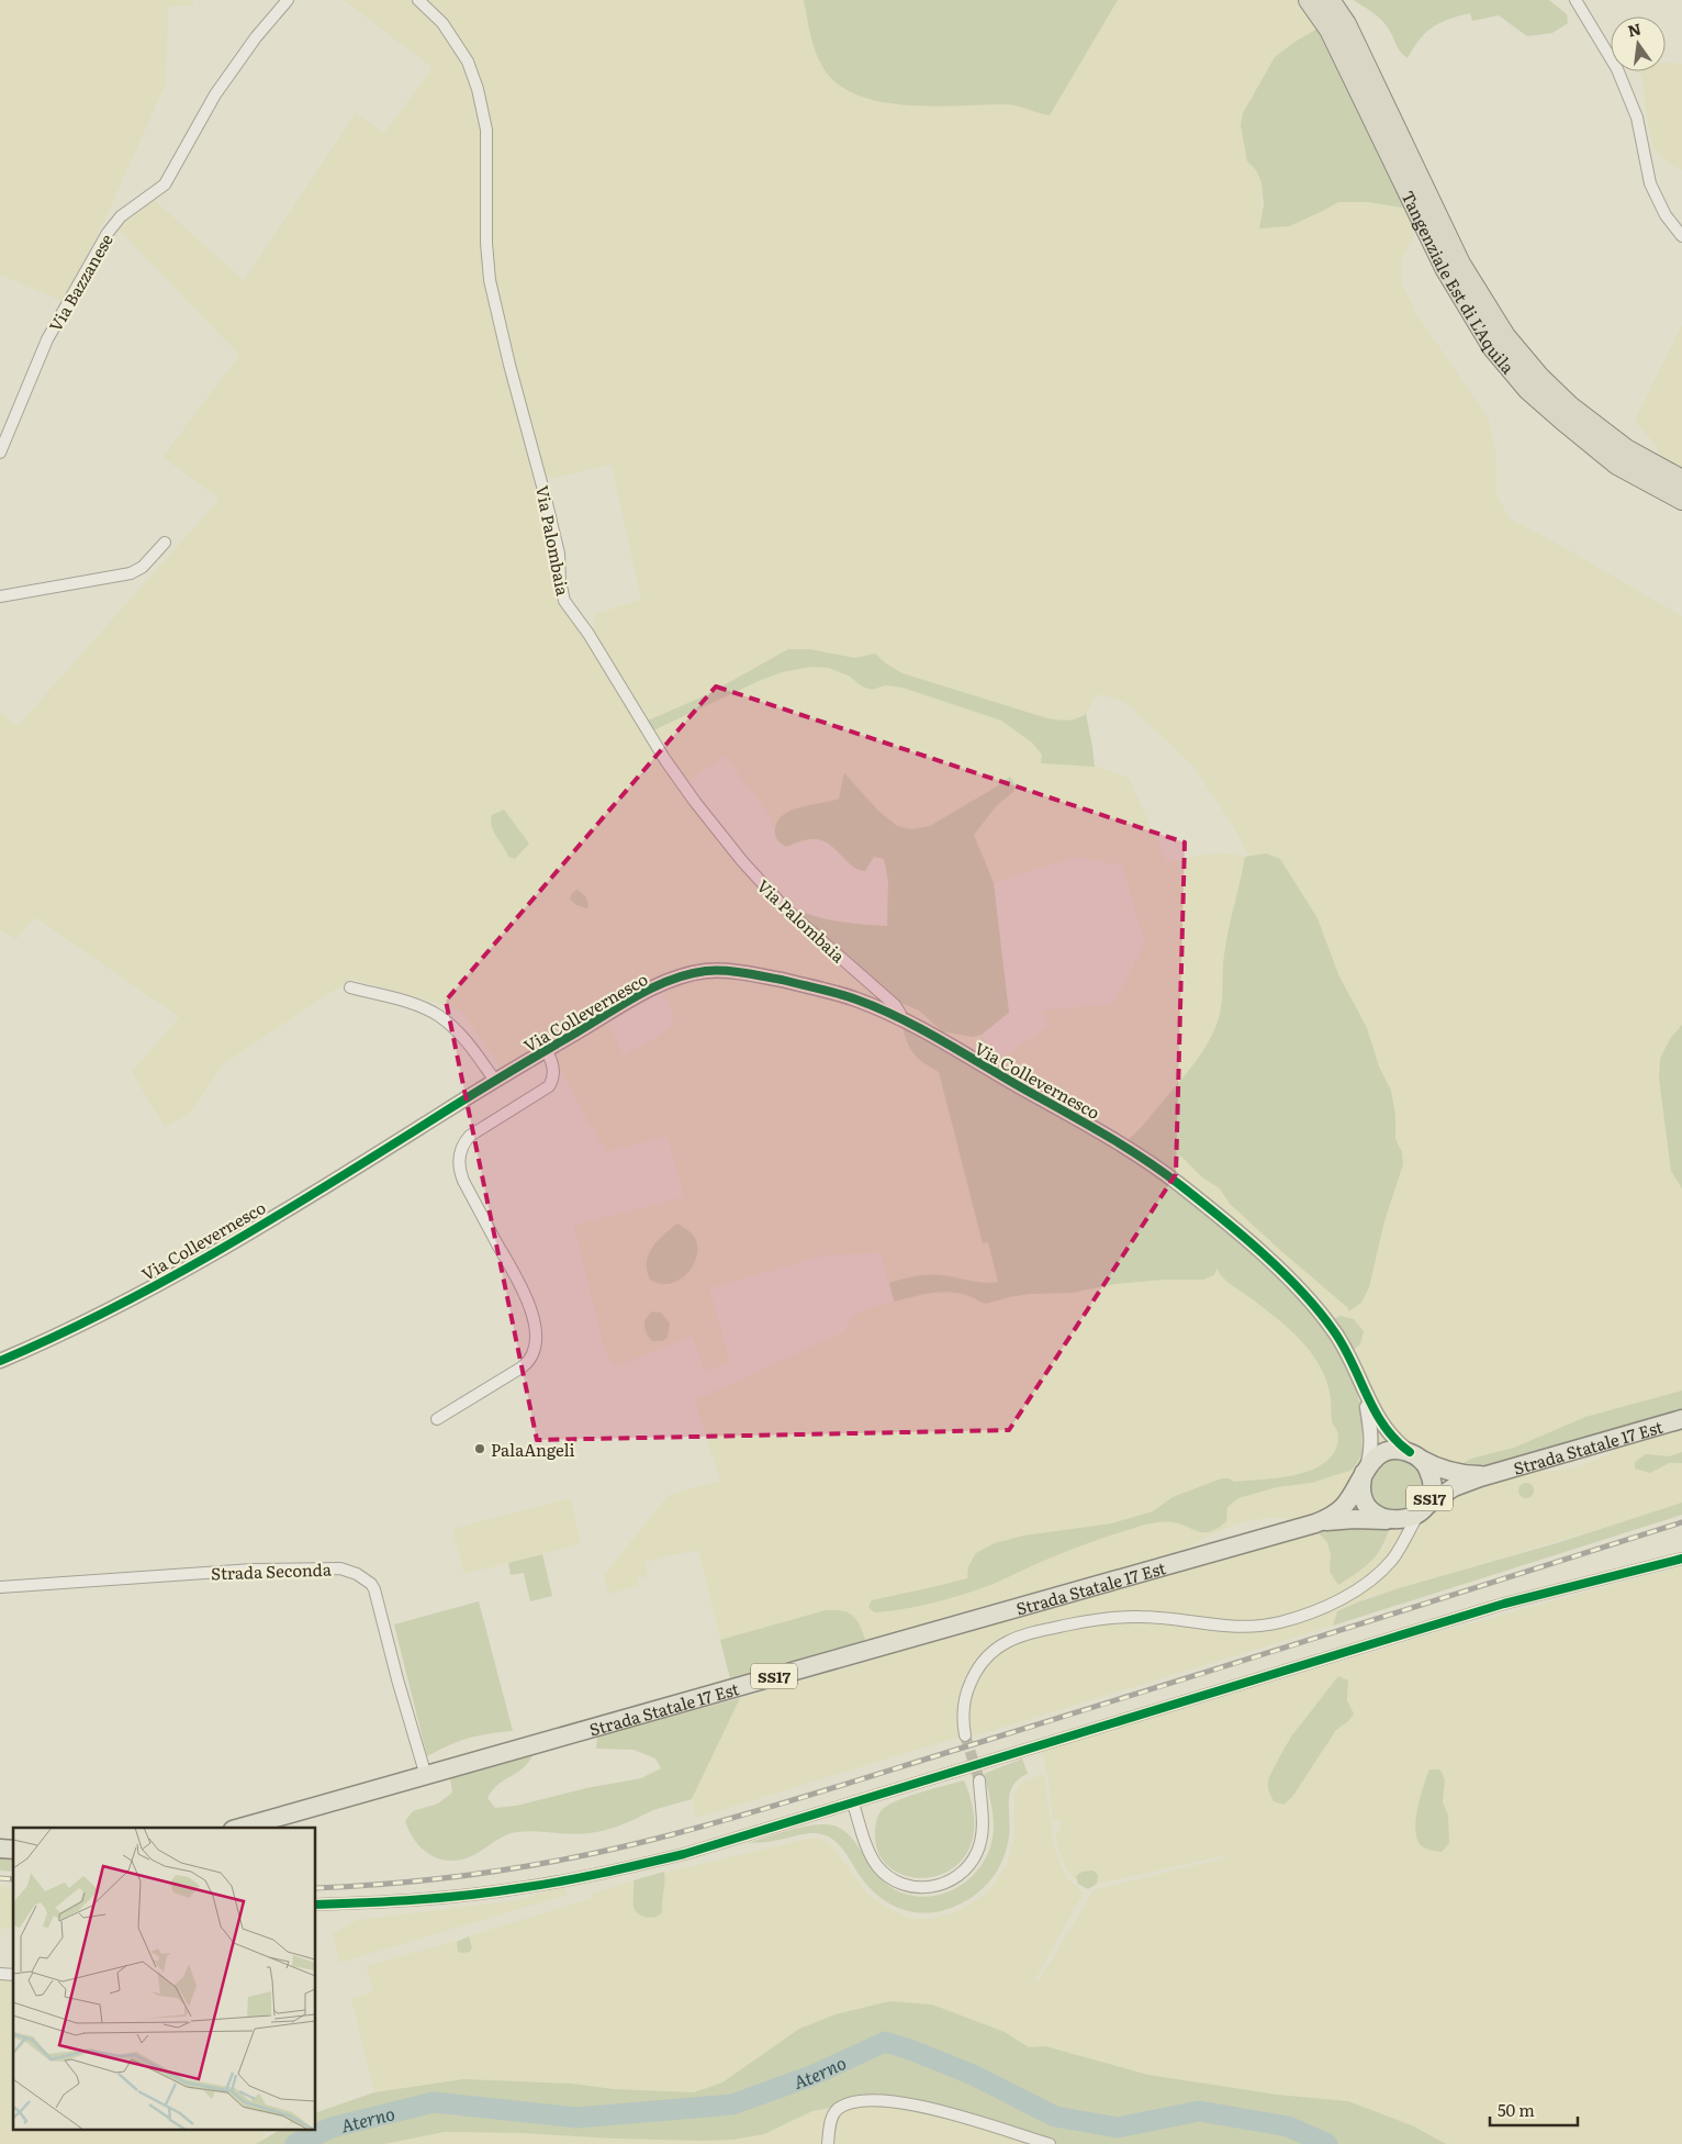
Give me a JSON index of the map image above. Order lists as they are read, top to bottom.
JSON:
{
  "streets": {
    "highway": ["Tangenziale Est di L'Aquila"],
    "main road": ["Strada Statale 17 Est", "SS17"],
    "street": [
      "Via Bazzanese",
      "Via Palombaia",
      "Via Collevernesco",
      "Strada Seconda"
    ]
  },
  "crossings": [
    ["Via Palombaia", "Via Collevernesco"],
    ["Via Collevernesco", "Strada Statale 17 Est"],
    ["Via Collevernesco", "SS17"],
    ["Strada Statale 17 Est", "SS17"],
    ["Strada Statale 17 Est", "Strada Seconda"]
  ],
  "water": ["Aterno"],
  "places": ["PalaAngeli"],
  "scale_bar": "50 m",
  "north": "top"
}
